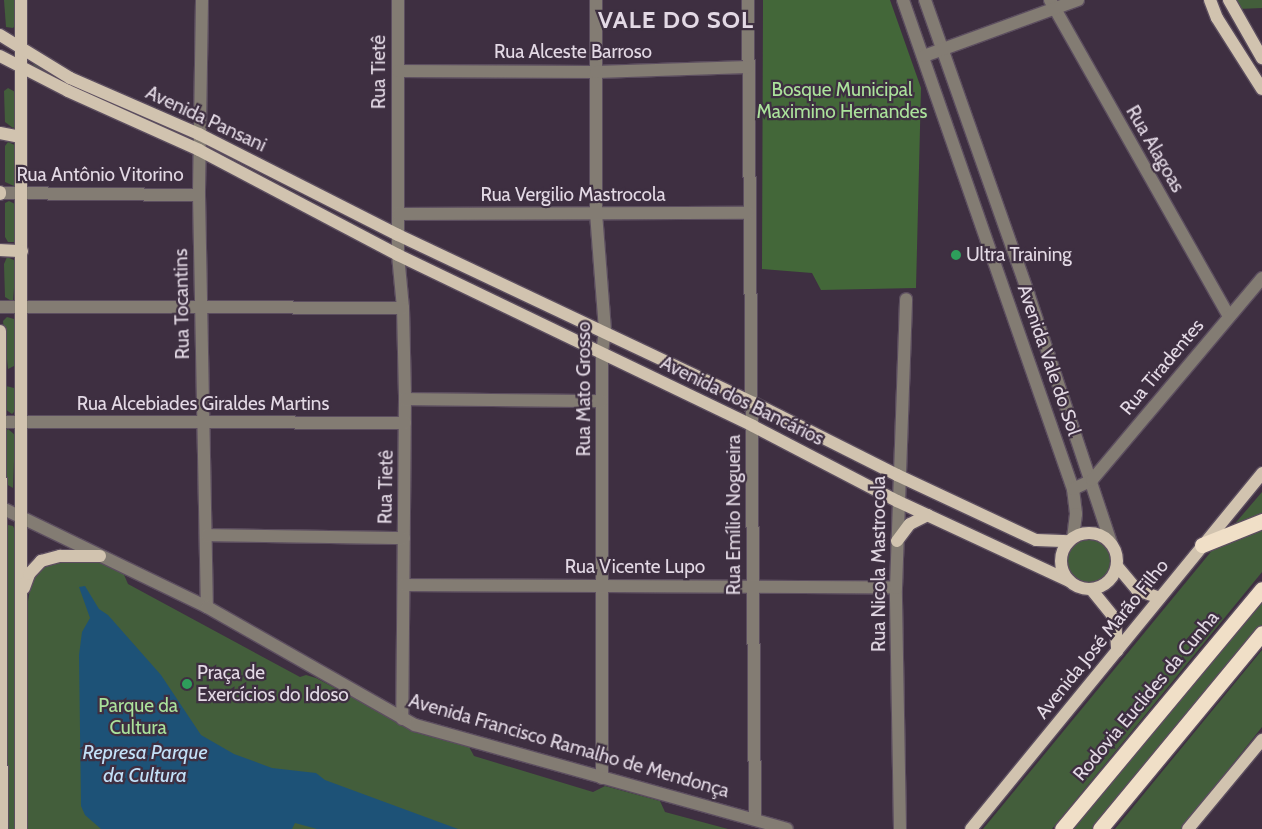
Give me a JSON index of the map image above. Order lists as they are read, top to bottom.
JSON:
{
  "streets": {
    "highway": ["Rodovia Euclides da Cunha"],
    "main road": ["Avenida Pansani", "Avenida dos Bancários", "Avenida José Marão Filho"],
    "street": [
      "Rua Alceste Barroso",
      "Rua Tietê",
      "Rua Alagoas",
      "Rua Antônio Vitorino",
      "Rua Vergilio Mastrocola",
      "Rua Tocantins",
      "Avenida Vale do Sol",
      "Rua Tiradentes",
      "Rua Mato Grosso",
      "Rua Alcebiades Giraldes Martins",
      "Rua Emílio Nogueira",
      "Rua Nicola Mastrocola",
      "Rua Vicente Lupo",
      "Avenida Francisco Ramalho de Mendonça"
    ]
  },
  "crossings": [
    ["Rua Alceste Barroso", "Rua Tietê"],
    ["Rua Alceste Barroso", "Rua Mato Grosso"],
    ["Rua Alceste Barroso", "Rua Emílio Nogueira"],
    ["Rua Tietê", "Avenida Pansani"],
    ["Rua Tietê", "Rua Vergilio Mastrocola"],
    ["Rua Tietê", "Avenida dos Bancários"],
    ["Rua Tietê", "Rua Alcebiades Giraldes Martins"],
    ["Rua Tietê", "Rua Vicente Lupo"],
    ["Rua Tietê", "Avenida Francisco Ramalho de Mendonça"],
    ["Avenida Pansani", "Rua Tocantins"],
    ["Avenida Pansani", "Avenida dos Bancários"],
    ["Rua Alagoas", "Rua Tiradentes"],
    ["Rua Antônio Vitorino", "Rua Tocantins"],
    ["Rua Vergilio Mastrocola", "Rua Mato Grosso"],
    ["Rua Vergilio Mastrocola", "Rua Emílio Nogueira"],
    ["Rua Tocantins", "Rua Alcebiades Giraldes Martins"],
    ["Rua Tocantins", "Avenida Francisco Ramalho de Mendonça"],
    ["Avenida Vale do Sol", "Rua Tiradentes"],
    ["Avenida Vale do Sol", "Avenida dos Bancários"],
    ["Rua Mato Grosso", "Avenida dos Bancários"],
    ["Rua Mato Grosso", "Rua Vicente Lupo"],
    ["Rua Mato Grosso", "Avenida Francisco Ramalho de Mendonça"],
    ["Avenida dos Bancários", "Rua Emílio Nogueira"],
    ["Avenida dos Bancários", "Rua Nicola Mastrocola"],
    ["Rua Emílio Nogueira", "Rua Vicente Lupo"],
    ["Rua Emílio Nogueira", "Avenida Francisco Ramalho de Mendonça"],
    ["Rua Nicola Mastrocola", "Rua Vicente Lupo"]
  ],
  "districts": ["VALE DO SOL"],
  "water": ["Represa Parque da Cultura"],
  "parks": ["Bosque Municipal Maximino Hernandes", "Parque da Cultura"],
  "places": ["Ultra Training", "Praça de Exercícios do Idoso"]
}
